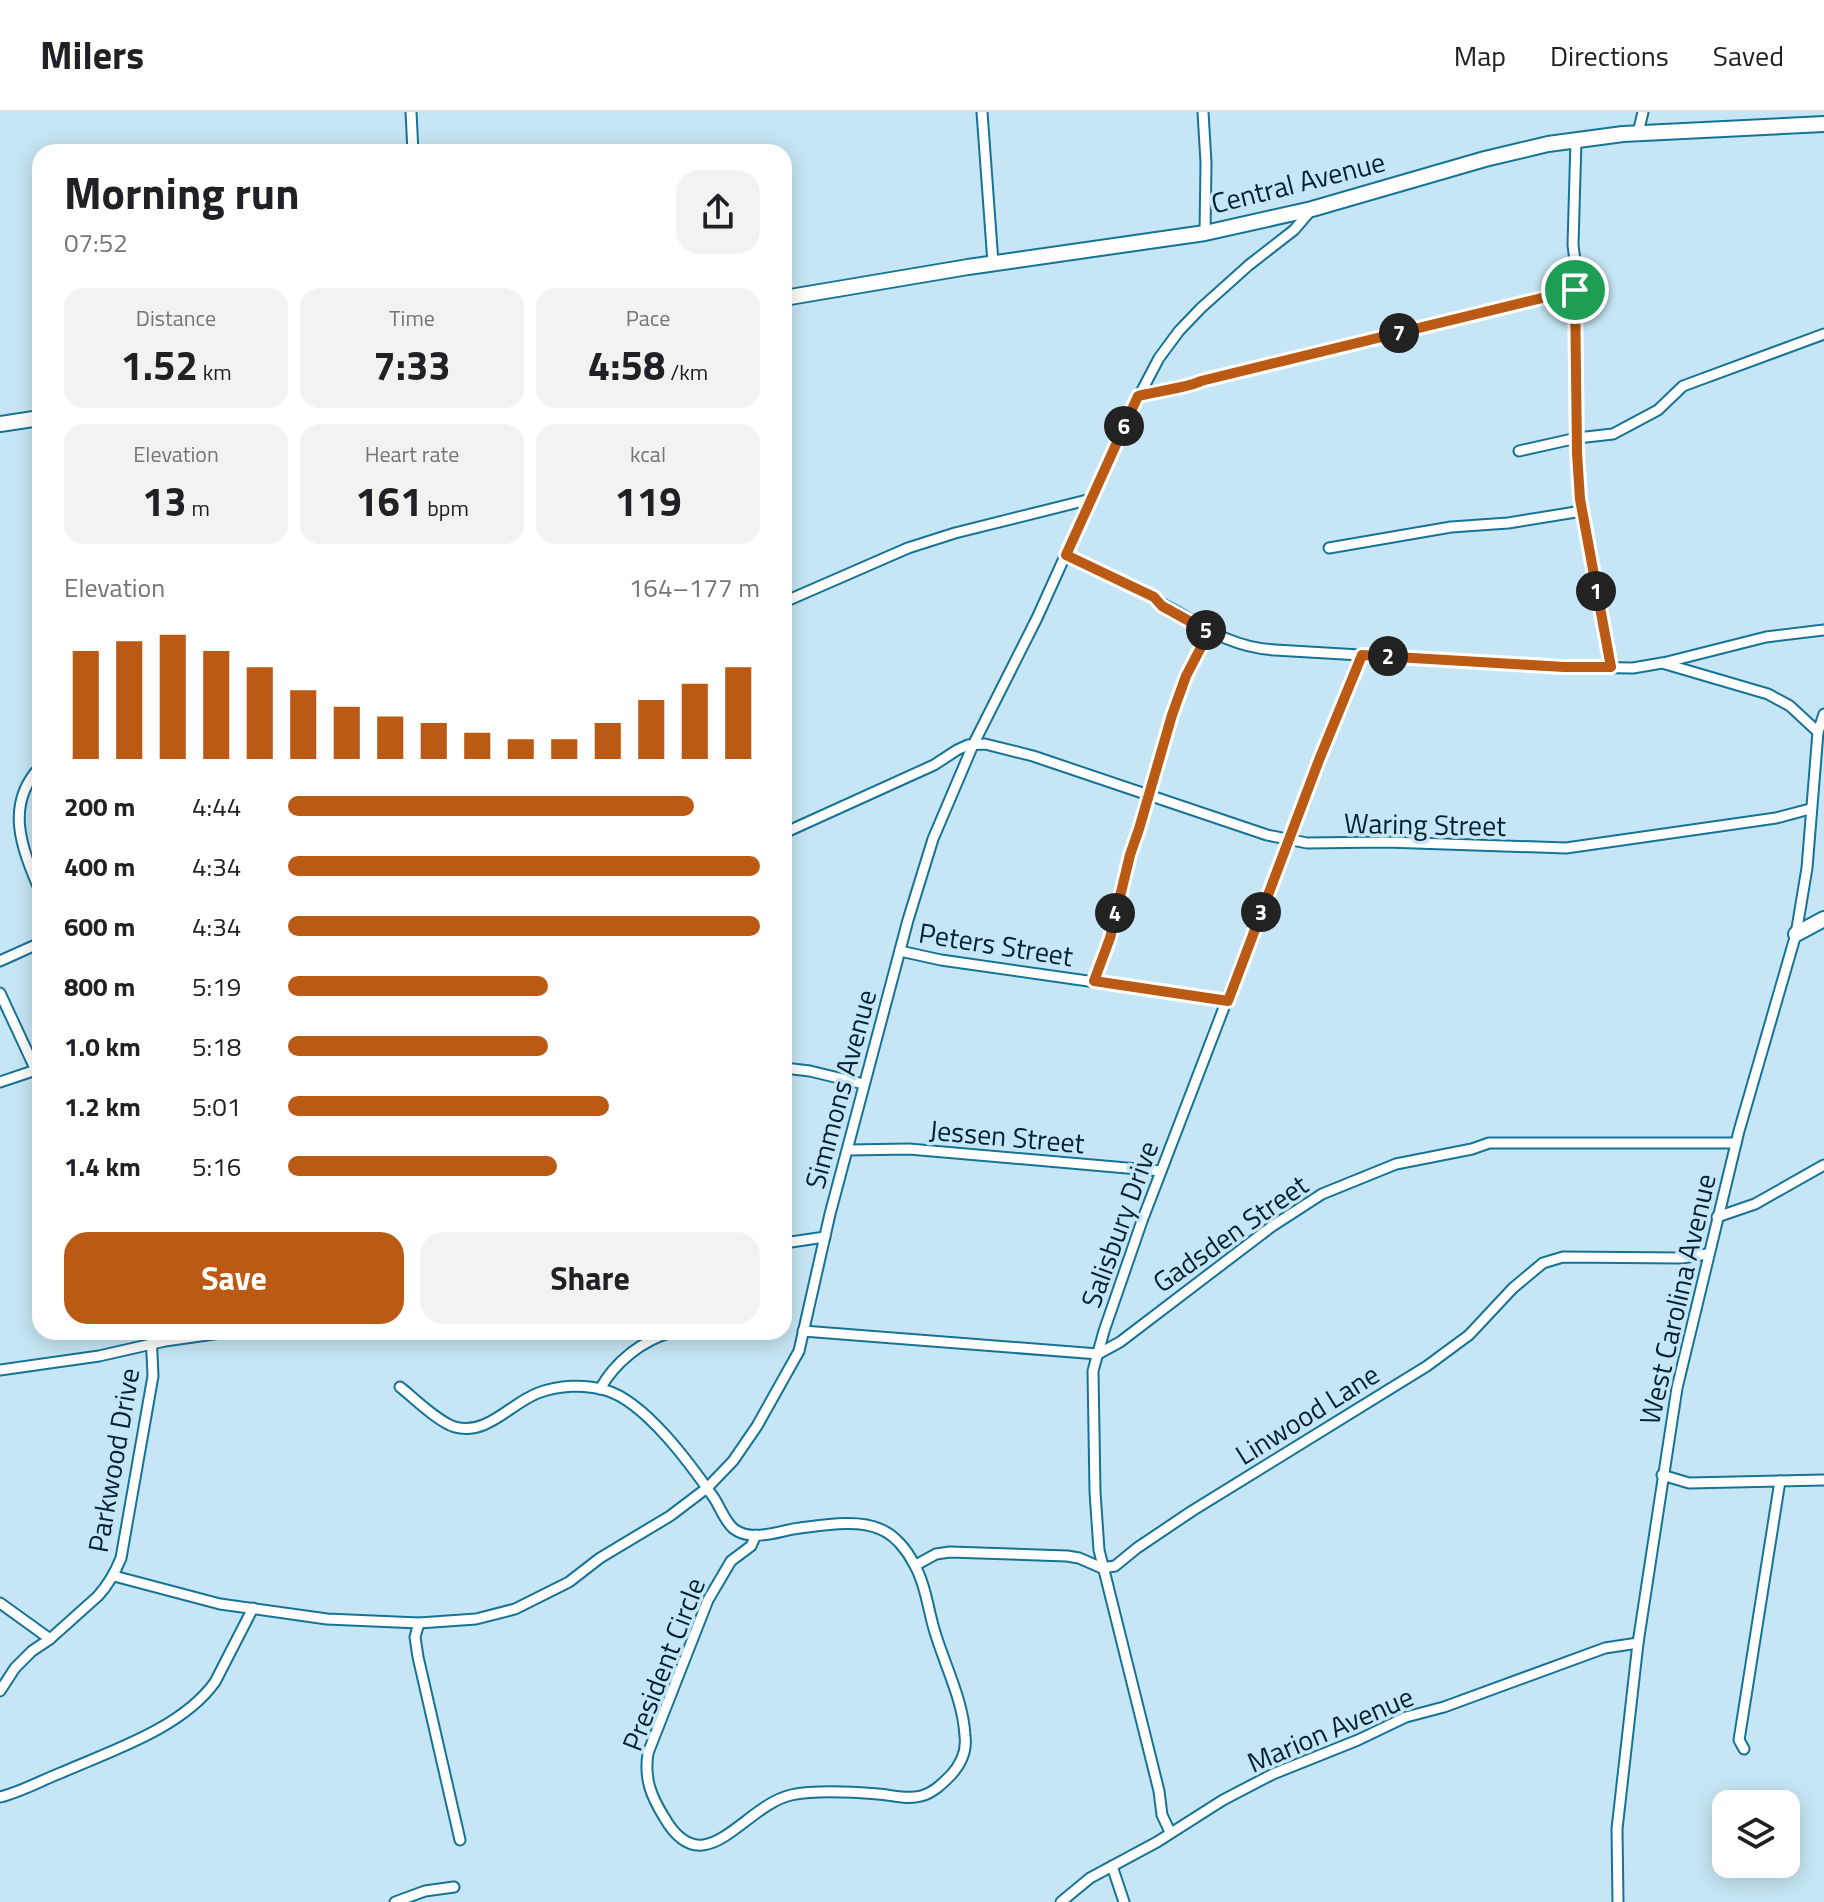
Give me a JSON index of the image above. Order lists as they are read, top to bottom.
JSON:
{
  "streets": {
    "street": [
      "Central Avenue",
      "Waring Street",
      "Peters Street",
      "Simmons Avenue",
      "Jessen Street",
      "Salisbury Drive",
      "Gadsden Street",
      "West Carolina Avenue",
      "Linwood Lane",
      "Parkwood Drive",
      "President Circle",
      "Marion Avenue"
    ]
  },
  "crossings": [
    ["Central Avenue", "Simmons Avenue"],
    ["Waring Street", "Simmons Avenue"],
    ["Waring Street", "Salisbury Drive"],
    ["Waring Street", "West Carolina Avenue"],
    ["Peters Street", "Simmons Avenue"],
    ["Peters Street", "Salisbury Drive"],
    ["Simmons Avenue", "Jessen Street"],
    ["Simmons Avenue", "Parkwood Drive"],
    ["Jessen Street", "Salisbury Drive"],
    ["Salisbury Drive", "Gadsden Street"],
    ["Salisbury Drive", "Linwood Lane"],
    ["Salisbury Drive", "Marion Avenue"],
    ["Gadsden Street", "West Carolina Avenue"],
    ["West Carolina Avenue", "Linwood Lane"],
    ["West Carolina Avenue", "Marion Avenue"]
  ],
  "page": {
    "header": "Milers",
    "nav": ["Map", "Directions", "Saved"],
    "heading": ["Morning run", "07:52"],
    "stats": [
      ["Distance", "1.52 km"],
      ["Time", "7:33"],
      ["Pace", "4:58 /km"],
      ["Elevation", "13 m"],
      ["Heart rate", "161 bpm"],
      ["kcal", "119"]
    ],
    "pins": [
      "7",
      "6",
      "1",
      "5",
      "2",
      "3",
      "4"
    ],
    "chart": ["Elevation", "164–177 m"],
    "list": [
      {
        "name": "200 m",
        "note": "4:44"
      },
      {
        "name": "400 m",
        "note": "4:34"
      },
      {
        "name": "600 m",
        "note": "4:34"
      },
      {
        "name": "800 m",
        "note": "5:19"
      },
      {
        "name": "1.0 km",
        "note": "5:18"
      },
      {
        "name": "1.2 km",
        "note": "5:01"
      },
      {
        "name": "1.4 km",
        "note": "5:16"
      }
    ],
    "buttons": ["Save", "Share"]
  }
}
